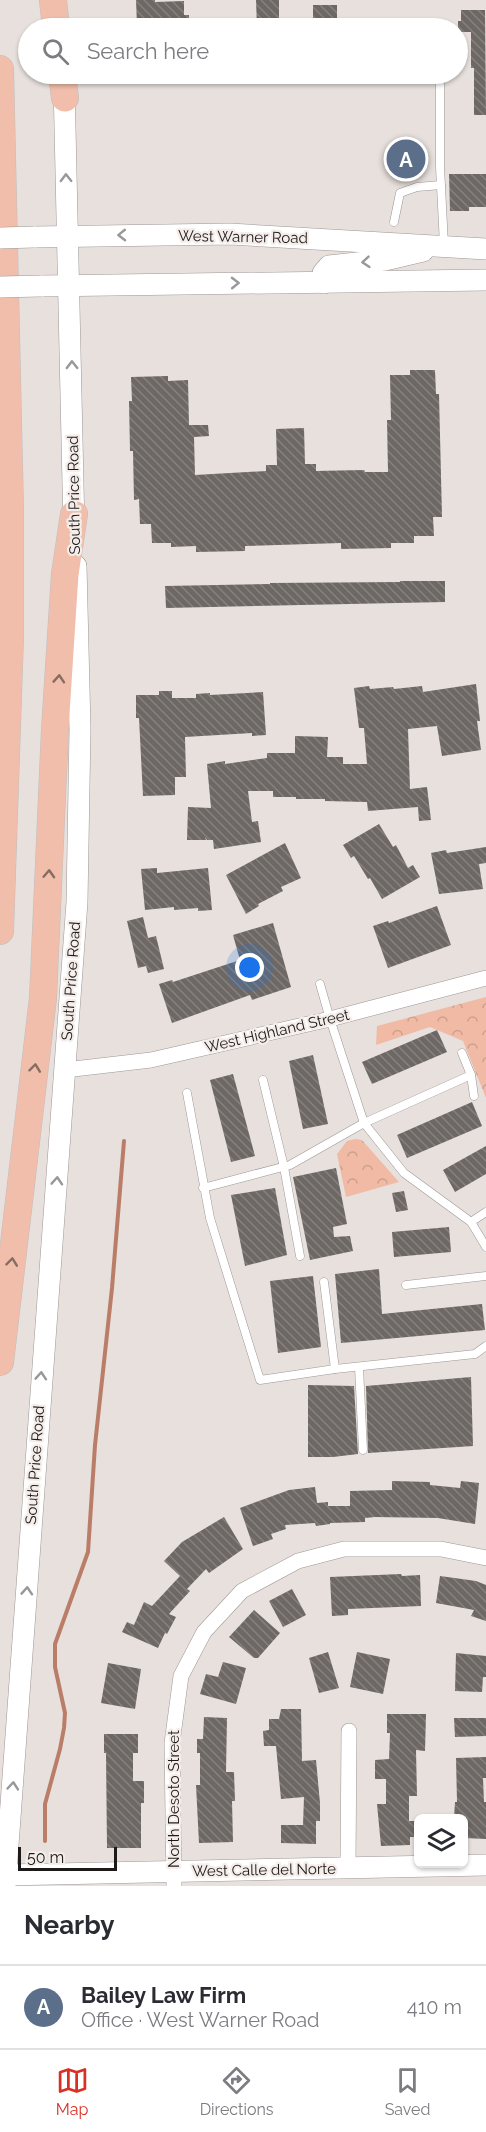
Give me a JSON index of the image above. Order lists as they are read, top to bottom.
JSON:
{
  "streets": {
    "main road": ["West Warner Road", "South Price Road", "West Calle del Norte"],
    "street": ["West Highland Street", "North Desoto Street"]
  },
  "crossings": [
    ["West Warner Road", "South Price Road"],
    ["South Price Road", "West Highland Street"],
    ["South Price Road", "West Calle del Norte"],
    ["North Desoto Street", "West Calle del Norte"]
  ],
  "one_way": ["South Price Road"],
  "scale_bar": "50 m",
  "page": {
    "search": "Search here",
    "pins": "A",
    "scale": "50 m",
    "heading": "Nearby",
    "list": [
      {
        "mark": "A",
        "name": "Bailey Law Firm",
        "note": "Office · West Warner Road",
        "value": "410 m"
      }
    ],
    "nav": ["Map", "Directions", "Saved"]
  }
}
